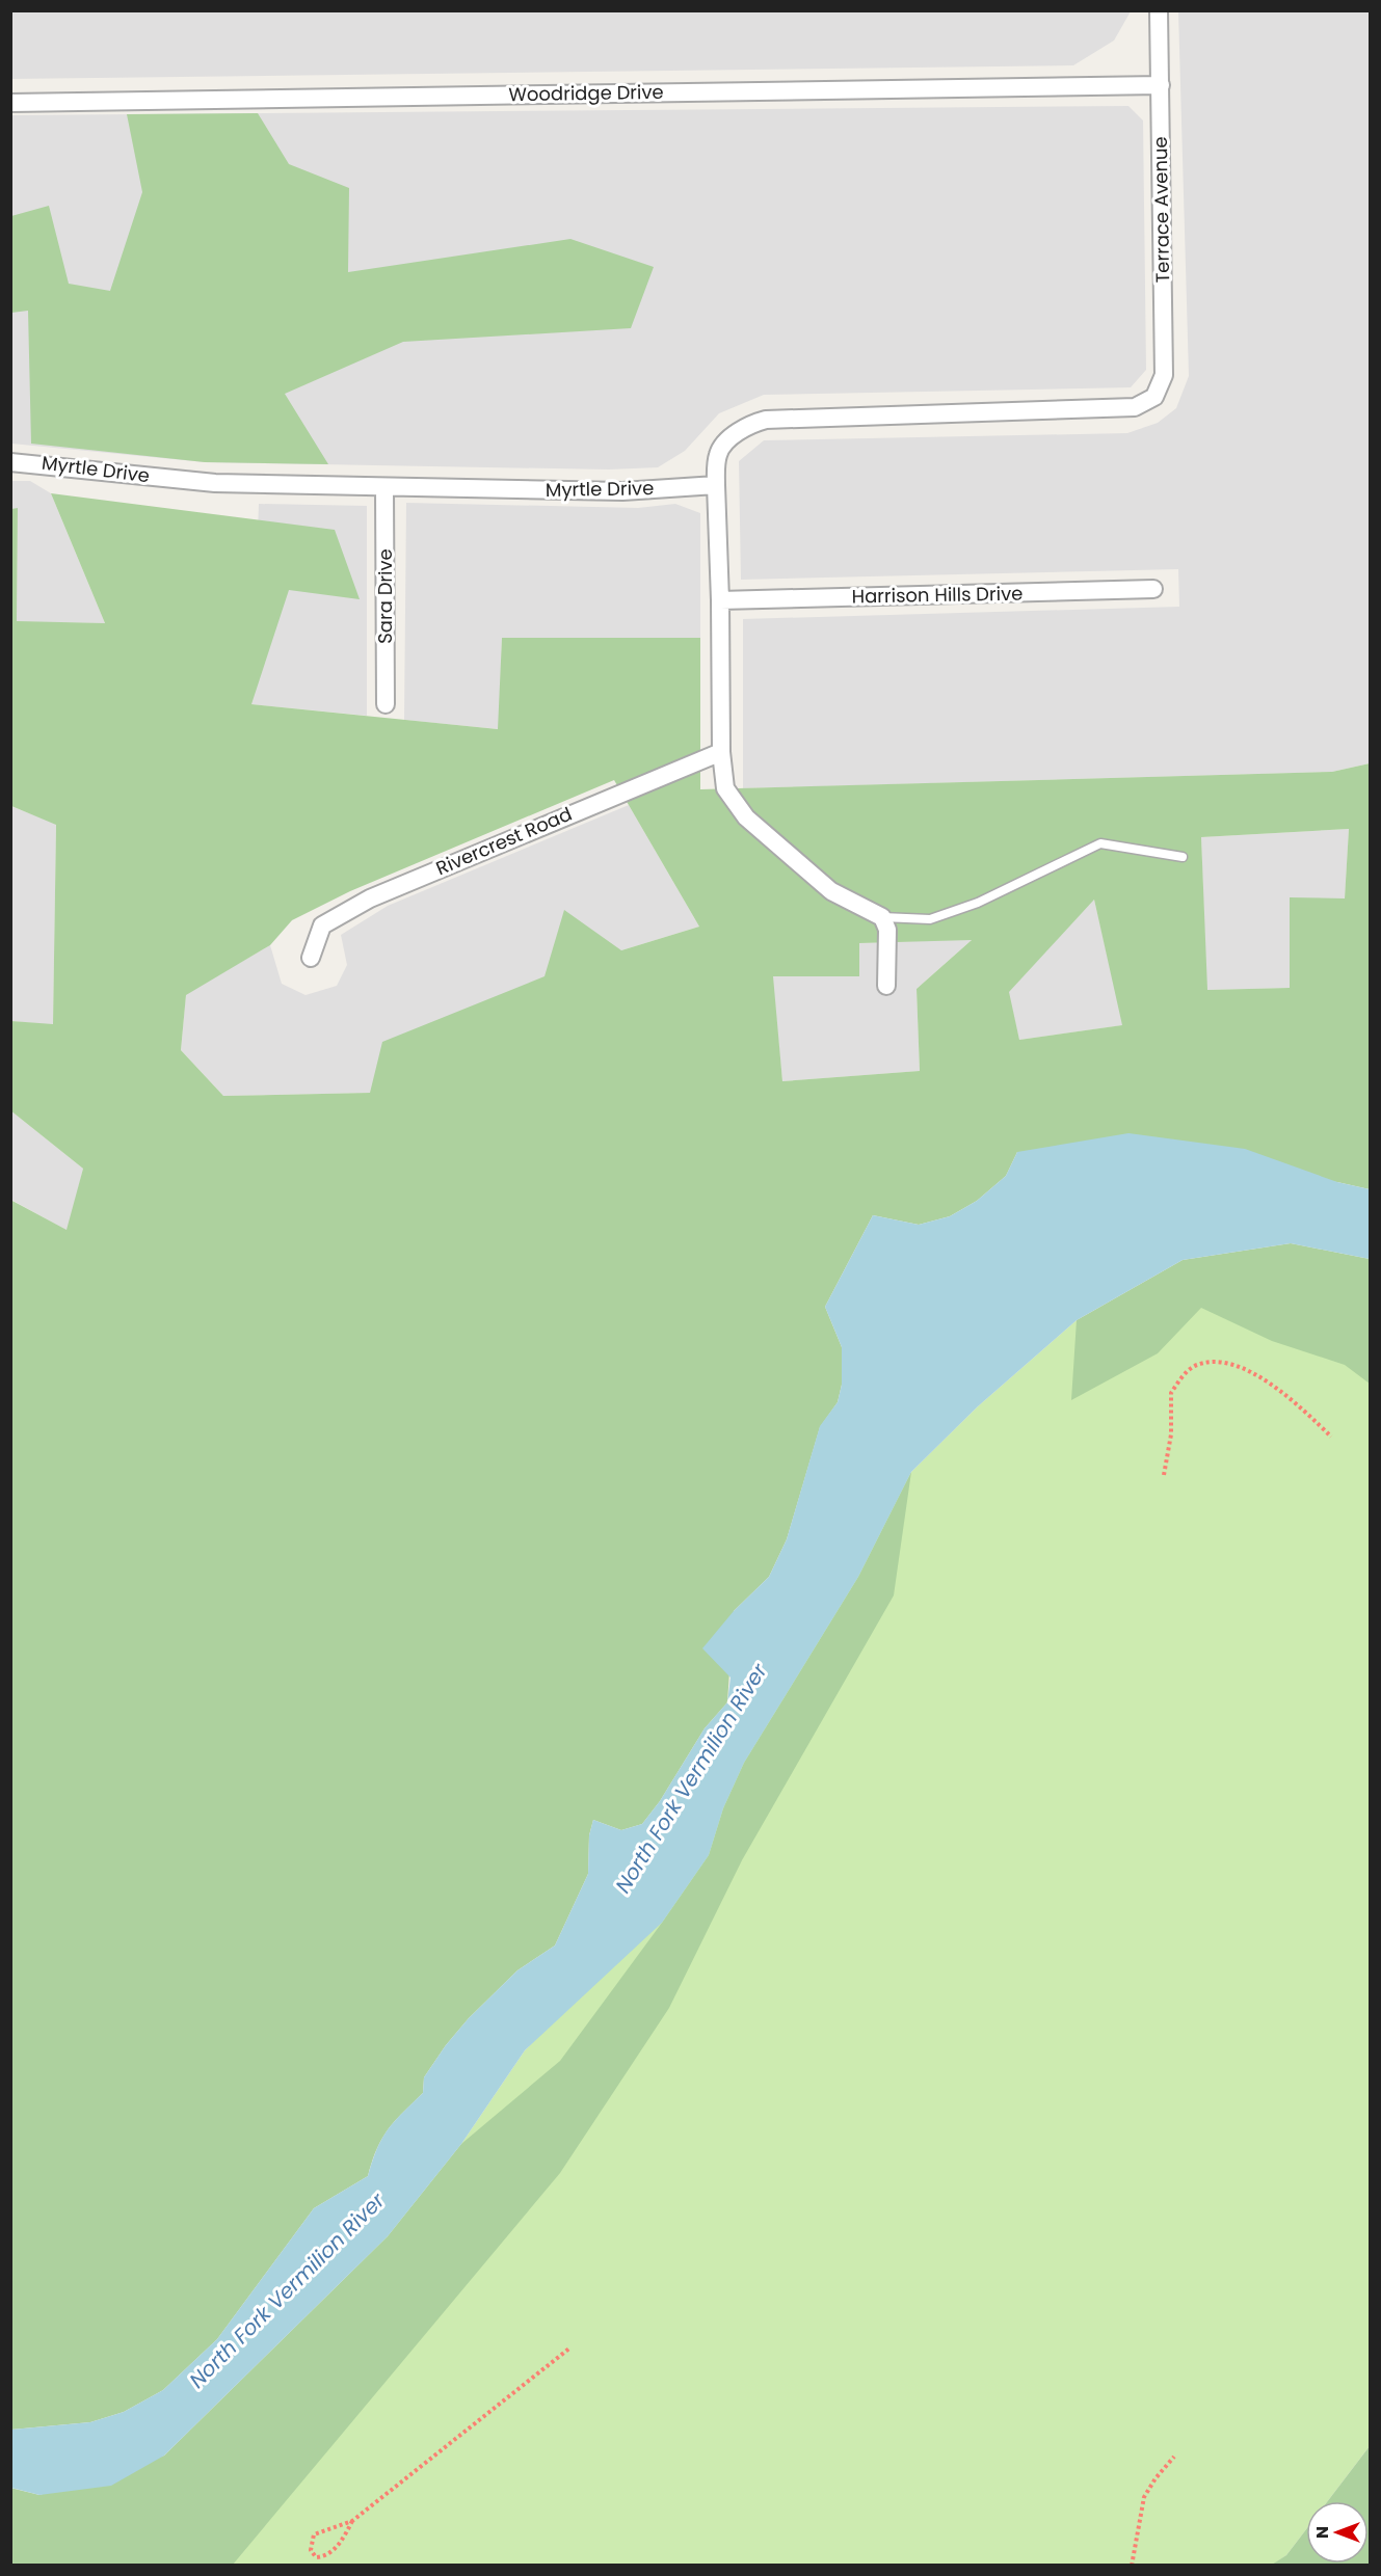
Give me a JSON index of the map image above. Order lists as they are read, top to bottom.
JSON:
{
  "streets": {
    "street": [
      "Woodridge Drive",
      "Terrace Avenue",
      "Myrtle Drive",
      "Harrison Hills Drive",
      "Sara Drive",
      "Rivercrest Road"
    ]
  },
  "crossings": [
    ["Woodridge Drive", "Terrace Avenue"],
    ["Terrace Avenue", "Myrtle Drive"],
    ["Myrtle Drive", "Sara Drive"]
  ],
  "water": ["North Fork Vermilion River"],
  "north": "left"
}
